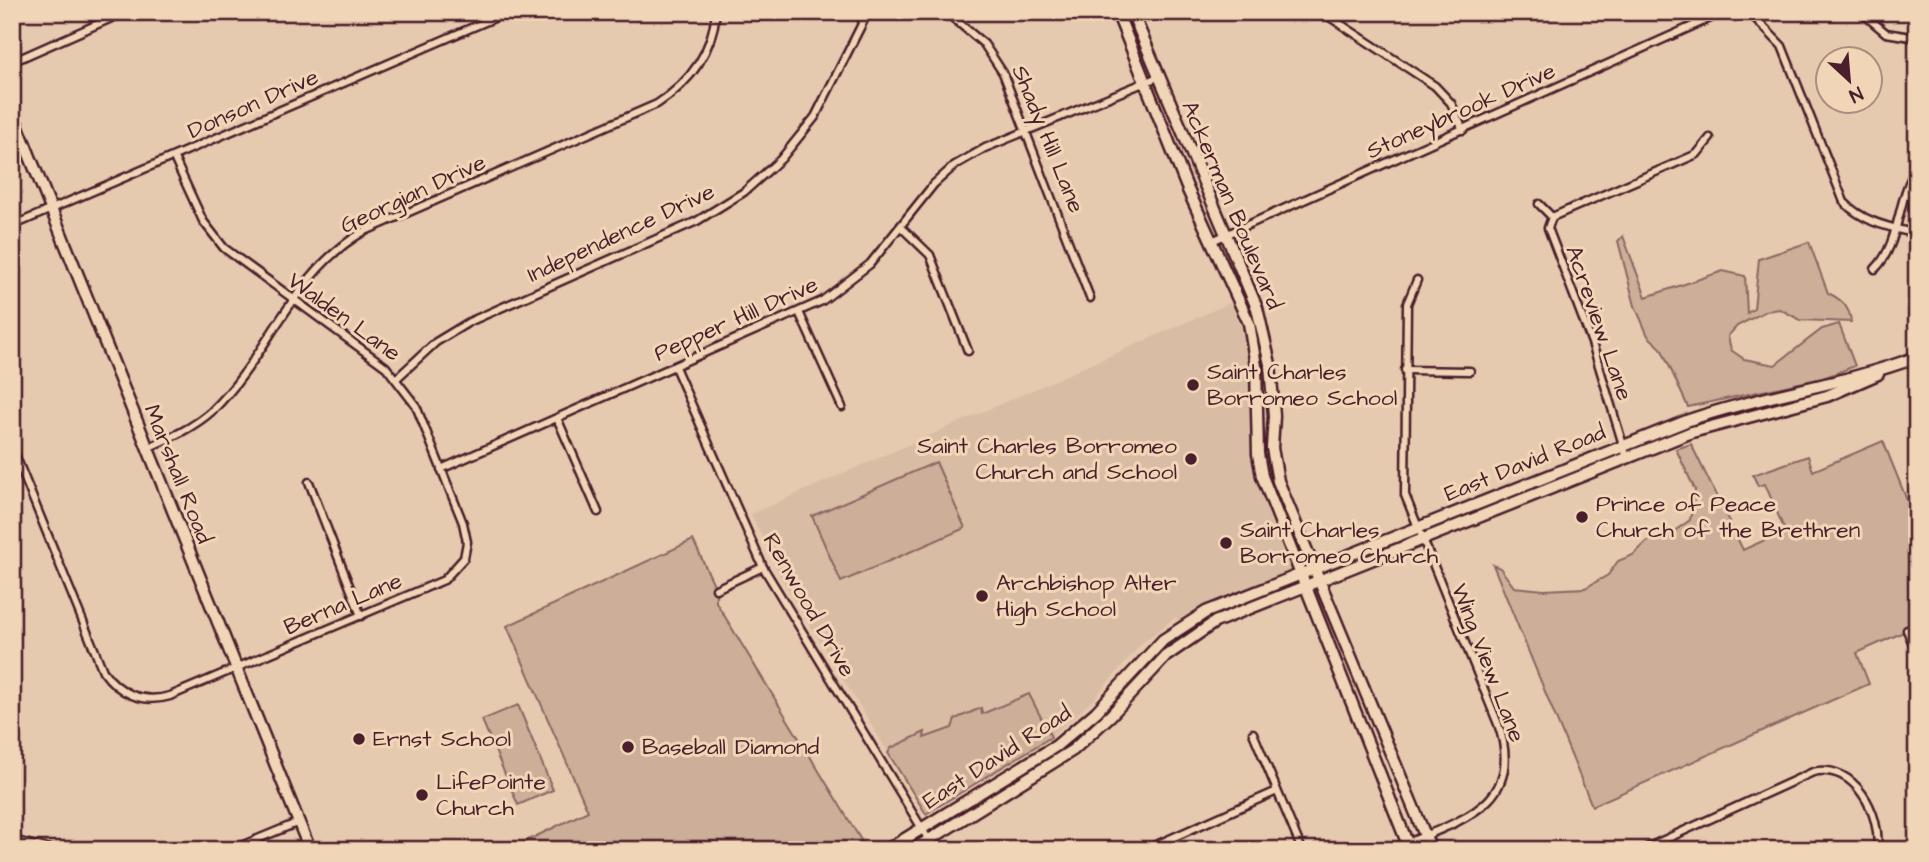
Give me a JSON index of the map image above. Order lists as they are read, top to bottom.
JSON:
{
  "streets": {
    "street": [
      "Donson Drive",
      "Stoneybrook Drive",
      "Shady Hill Lane",
      "Georgian Drive",
      "Ackerman Boulevard",
      "Independence Drive",
      "Walden Lane",
      "Pepper Hill Drive",
      "Acreview Lane",
      "East David Road",
      "Marshall Road",
      "Berna Lane",
      "Renwood Drive",
      "Wing View Lane"
    ]
  },
  "crossings": [
    ["Donson Drive", "Walden Lane"],
    ["Donson Drive", "Marshall Road"],
    ["Stoneybrook Drive", "Ackerman Boulevard"],
    ["Shady Hill Lane", "Pepper Hill Drive"],
    ["Georgian Drive", "Walden Lane"],
    ["Georgian Drive", "Marshall Road"],
    ["Ackerman Boulevard", "Pepper Hill Drive"],
    ["Ackerman Boulevard", "East David Road"],
    ["Ackerman Boulevard", "Wing View Lane"],
    ["Independence Drive", "Walden Lane"],
    ["Walden Lane", "Pepper Hill Drive"],
    ["Walden Lane", "Berna Lane"],
    ["Pepper Hill Drive", "Renwood Drive"],
    ["Acreview Lane", "East David Road"],
    ["East David Road", "Renwood Drive"],
    ["East David Road", "Wing View Lane"],
    ["Marshall Road", "Berna Lane"]
  ],
  "places": [
    "Saint Charles Borromeo School",
    "Saint Charles Borromeo Church and School",
    "Prince of Peace Church of the Brethren",
    "Saint Charles Borromeo Church",
    "Archbishop Alter High School",
    "Ernst School",
    "Baseball Diamond",
    "LifePointe Church"
  ],
  "north": "bottom right"
}
